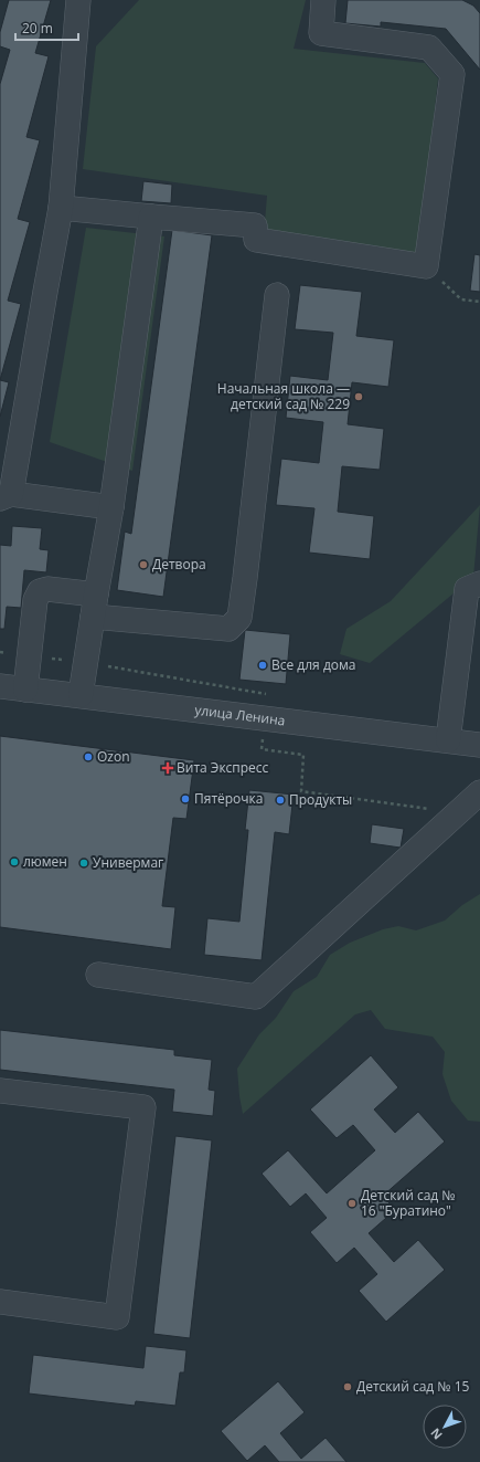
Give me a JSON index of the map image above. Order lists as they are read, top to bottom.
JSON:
{
  "streets": {
    "street": ["улица Ленина"]
  },
  "places": {
    "other": [
      "Начальная школа — детский сад № 229",
      "Детвора",
      "Все для дома",
      "Ozon",
      "Пятёрочка",
      "Продукты",
      "люмен",
      "Универмаг",
      "Детский сад № 16 \"Буратино\"",
      "Детский сад № 15"
    ],
    "health": ["Вита Экспресс"]
  },
  "scale_bar": "20 m",
  "north": "bottom left"
}
